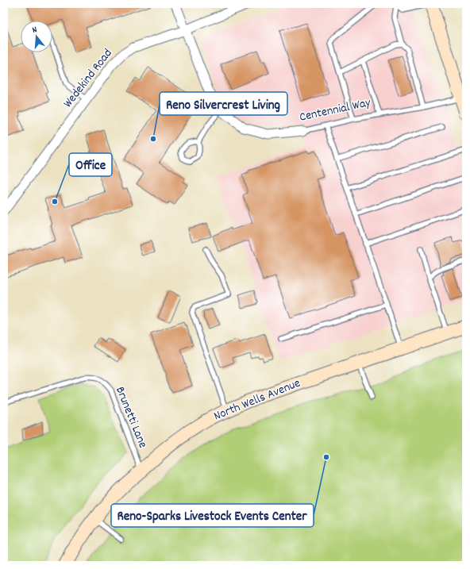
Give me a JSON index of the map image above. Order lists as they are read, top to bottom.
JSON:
{
  "streets": {
    "main road": ["North Wells Avenue"],
    "street": ["Wedekind Road", "Centennial Way"],
    "lane": ["Brunetti Lane"]
  },
  "crossings": [
    ["Wedekind Road", "Centennial Way"],
    ["North Wells Avenue", "Brunetti Lane"]
  ],
  "places": ["Reno Silvercrest Living", "Office", "Reno-Sparks Livestock Events Center"],
  "north": "top"
}
